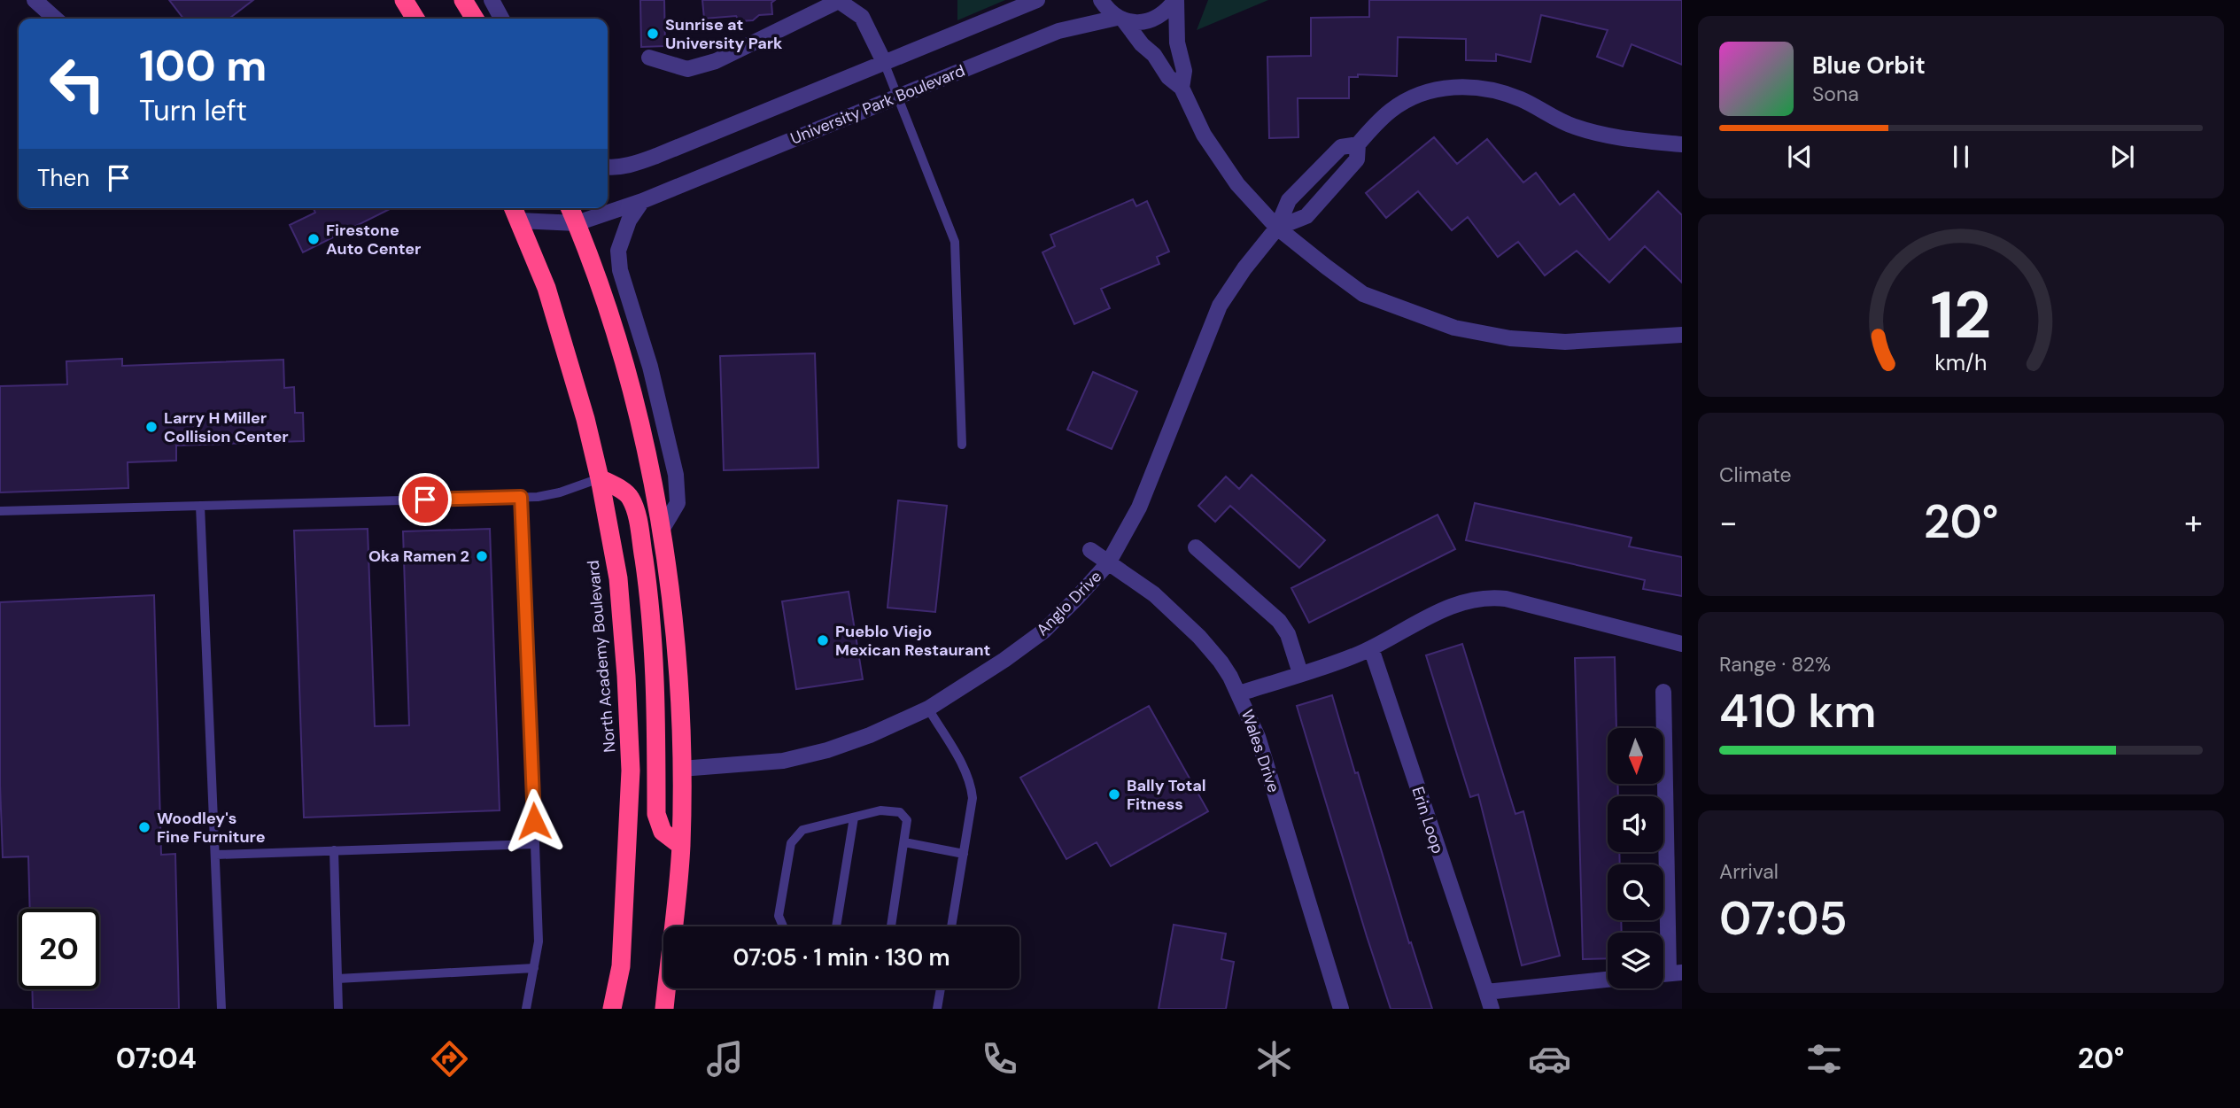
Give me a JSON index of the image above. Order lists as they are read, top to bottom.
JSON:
{
  "streets": {
    "highway": ["North Academy Boulevard"],
    "street": [
      "University Park Boulevard",
      "Anglo Drive",
      "Wales Drive",
      "Erin Loop"
    ]
  },
  "crossings": [
    ["University Park Boulevard", "North Academy Boulevard"],
    ["Anglo Drive", "Wales Drive"]
  ],
  "places": [
    "Sunrise at University Park",
    "Firestone Auto Center",
    "Larry H Miller Collision Center",
    "Oka Ramen 2",
    "Pueblo Viejo Mexican Restaurant",
    "Bally Total Fitness",
    "Woodley's Fine Furniture"
  ],
  "north": "bottom",
  "page": {
    "turn": ["100 m", "Turn left"],
    "song": ["Blue Orbit", "Sona"],
    "then": "Then",
    "tile": [
      "Climate",
      ["Range · 82%", "410 km"],
      ["Arrival", "07:05"]
    ],
    "heat": ["−", "20°", "+"],
    "limit": "20",
    "trip": "07:05 · 1 min · 130 m",
    "tabs": ["07:04", "20°"],
    "gauge": ["12", "km/h"]
  }
}
